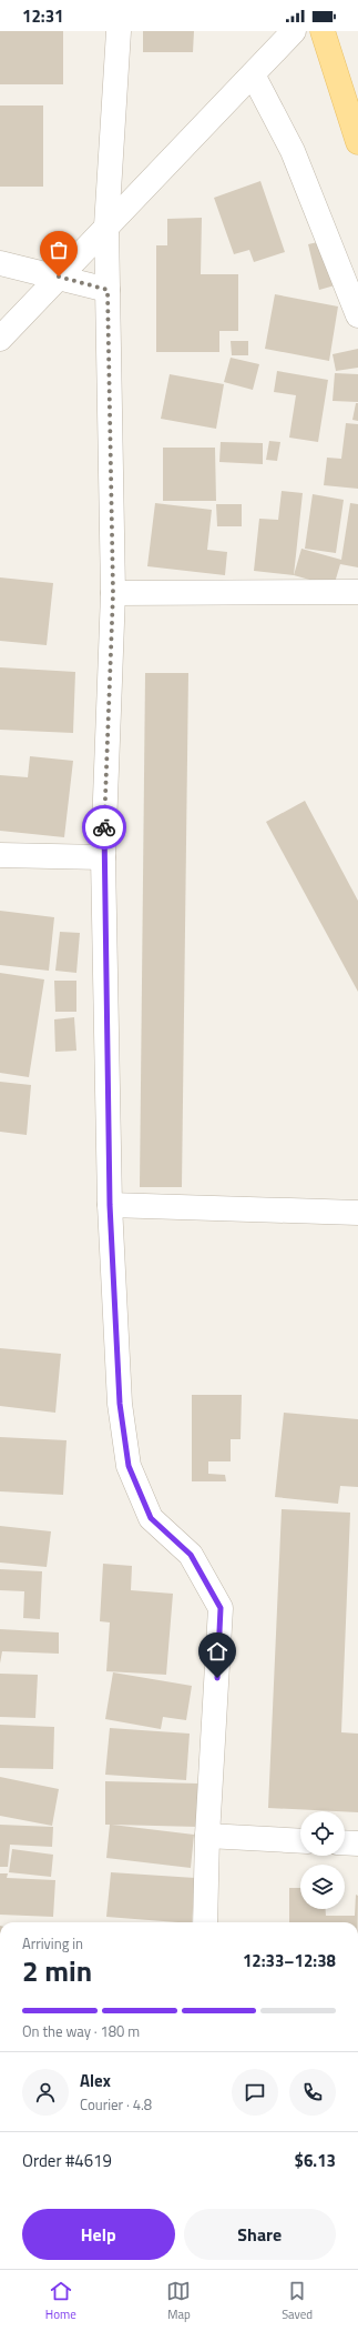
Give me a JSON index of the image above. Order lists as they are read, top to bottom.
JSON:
{
  "page": {
    "status": "12:31",
    "heading": ["2 min", "Arriving in", "12:33–12:38"],
    "panel": [
      "Alex",
      "Courier · 4.8",
      "Order #4619",
      "$6.13"
    ],
    "bar": "On the way · 180 m",
    "buttons": ["Help", "Share"],
    "tabs": ["Home", "Map", "Saved"]
  }
}
